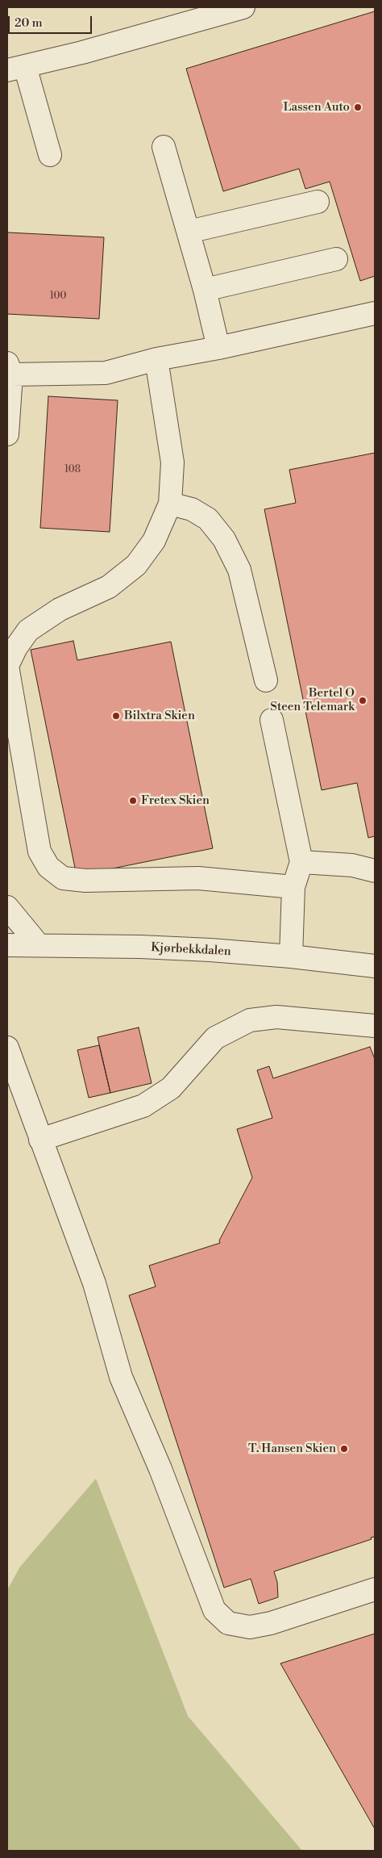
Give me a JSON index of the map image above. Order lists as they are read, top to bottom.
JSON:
{
  "streets": {
    "street": ["Kjørbekkdalen"]
  },
  "places": [
    "Lassen Auto",
    "Bertel O Steen Telemark",
    "Bilxtra Skien",
    "Fretex Skien",
    "T. Hansen Skien"
  ],
  "house_numbers": ["100", "108"],
  "scale_bar": "20 m"
}
